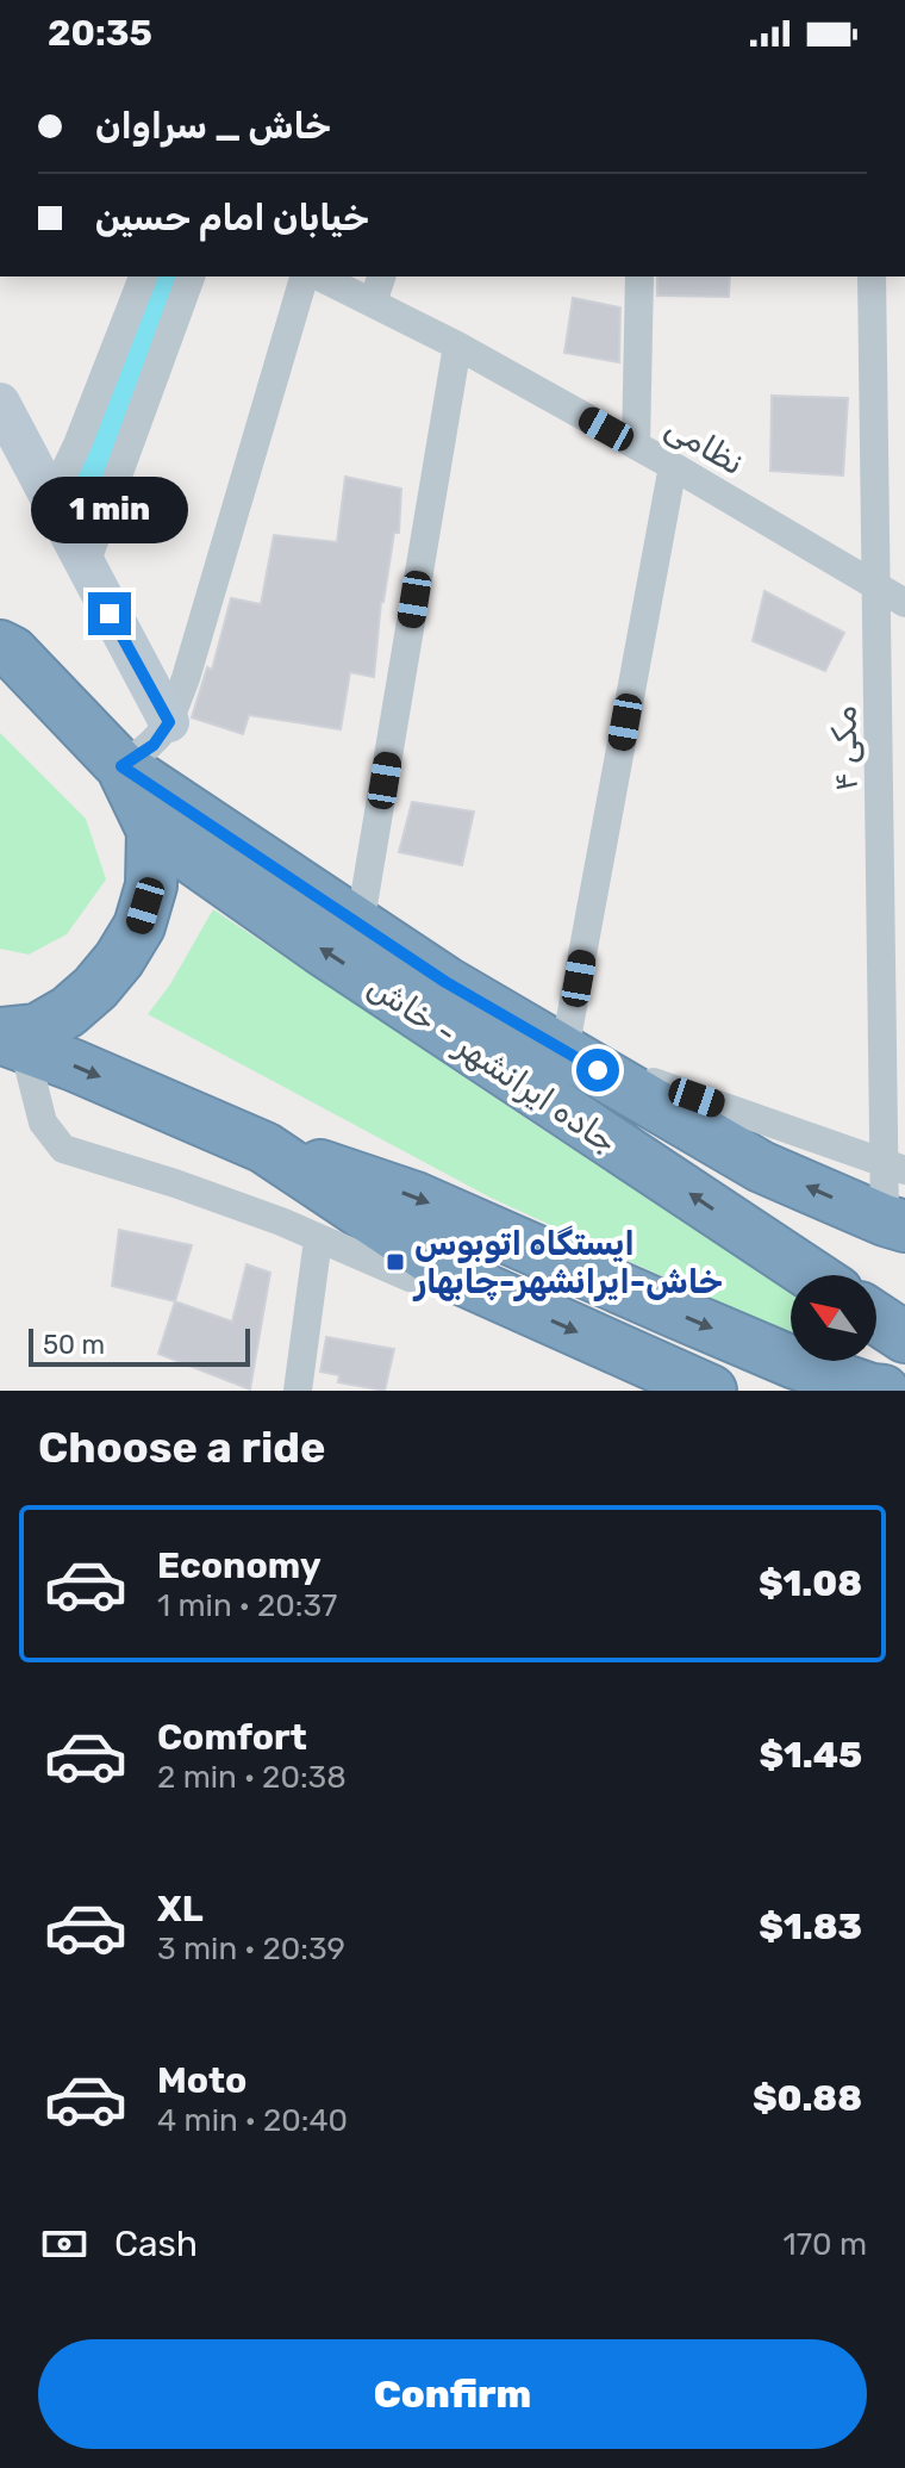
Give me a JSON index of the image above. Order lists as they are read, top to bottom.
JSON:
{
  "streets": {
    "highway": ["جاده ایرانشهر - خاش"],
    "street": ["نظامی", "مکی ۴"]
  },
  "crossings": [
    ["نظامی", "مکی ۴"]
  ],
  "places": {
    "transit": ["ایستگاه اتوبوس خاش-ایرانشهر-چابهار"]
  },
  "scale_bar": "50 m",
  "north": "top left",
  "page": {
    "status": "20:35",
    "banner": ["خاش _ سراوان", "خیابان امام حسین"],
    "bubble": "1 min",
    "scale": "50 m",
    "heading": "Choose a ride",
    "list": [
      {
        "name": "Economy",
        "note": "1 min · 20:37",
        "value": "$1.08"
      },
      {
        "name": "Comfort",
        "note": "2 min · 20:38",
        "value": "$1.45"
      },
      {
        "name": "XL",
        "note": "3 min · 20:39",
        "value": "$1.83"
      },
      {
        "name": "Moto",
        "note": "4 min · 20:40",
        "value": "$0.88"
      }
    ],
    "pay": ["Cash", "170 m"],
    "buttons": "Confirm"
  }
}
